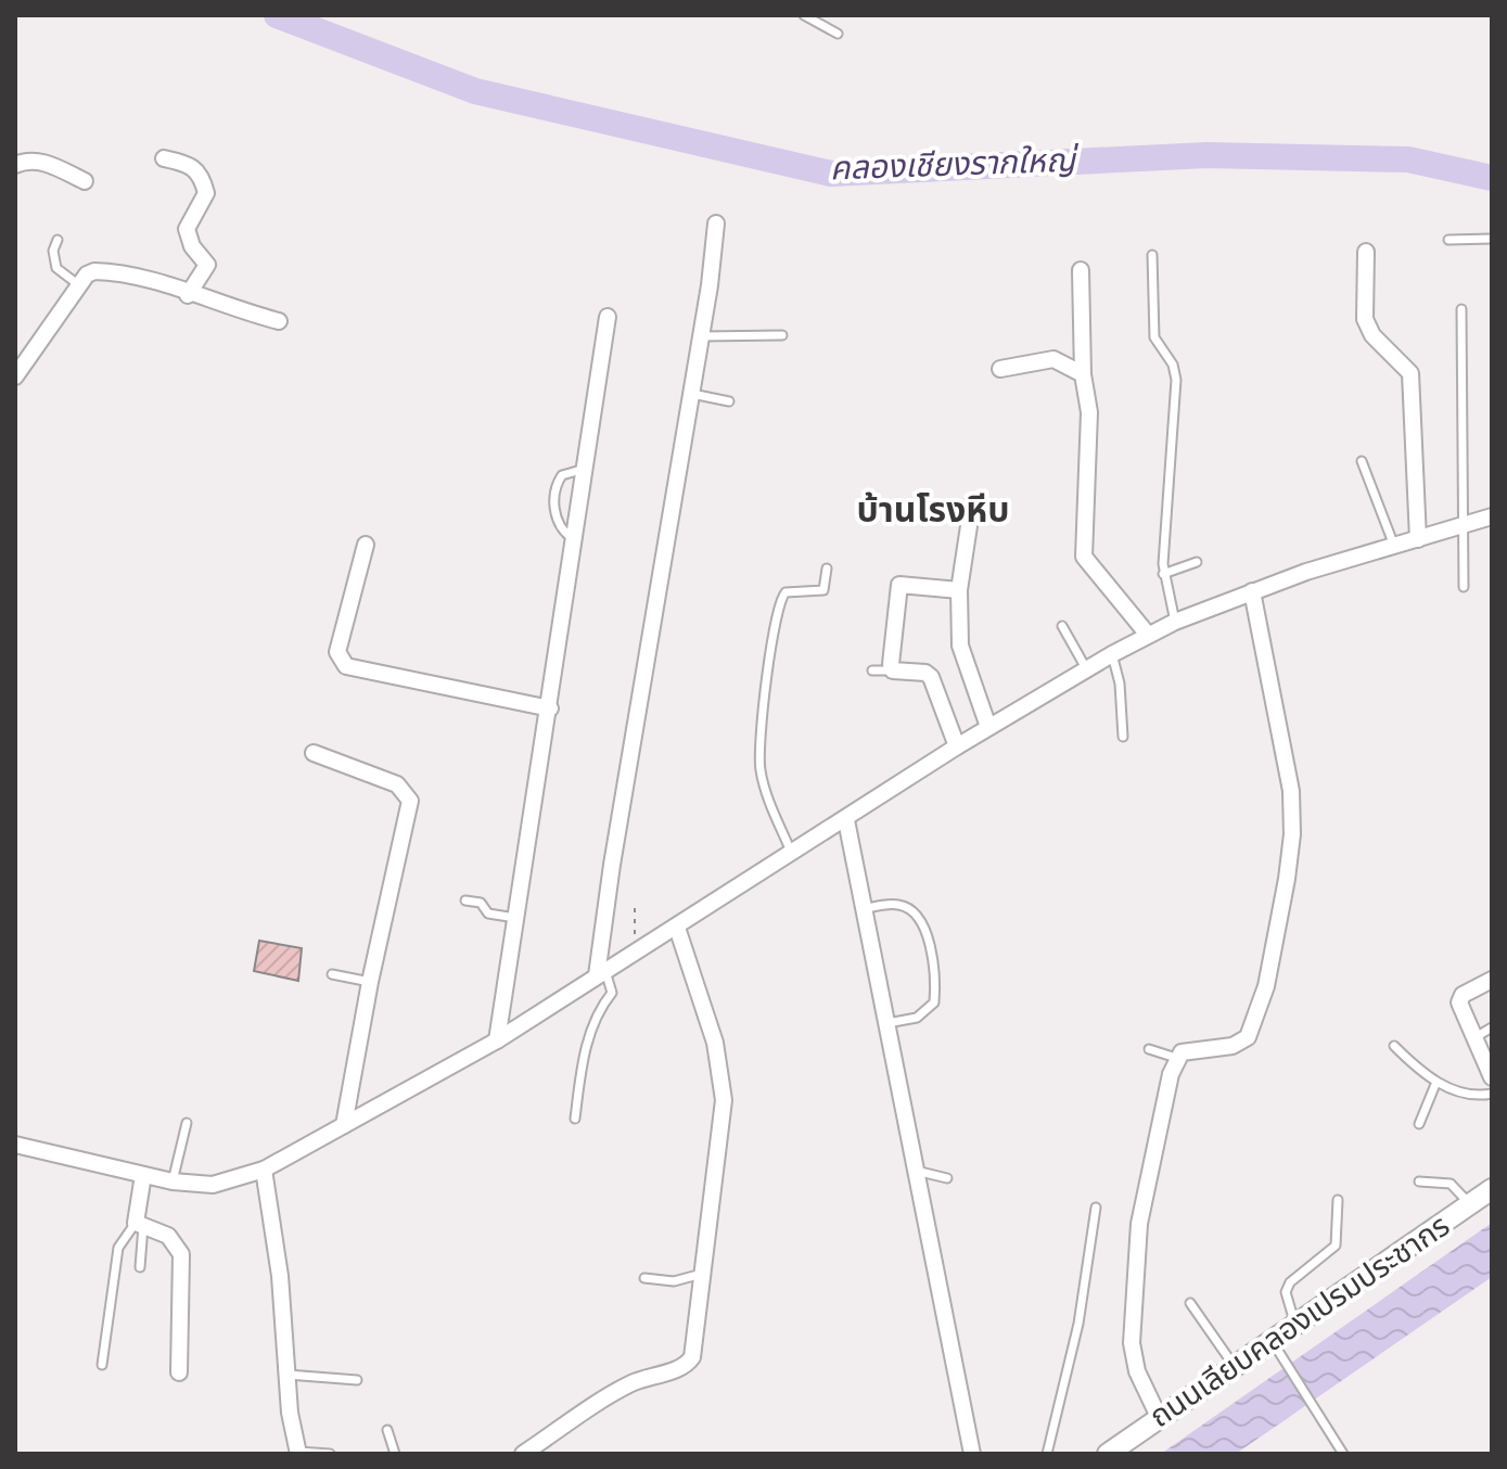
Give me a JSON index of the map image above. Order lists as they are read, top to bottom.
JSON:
{
  "streets": {
    "street": ["ถนนเลียบคลองเปรมประชากร"]
  },
  "districts": ["บ้านโรงหีบ"],
  "water": ["คลองเชียงรากใหญ่"]
}
